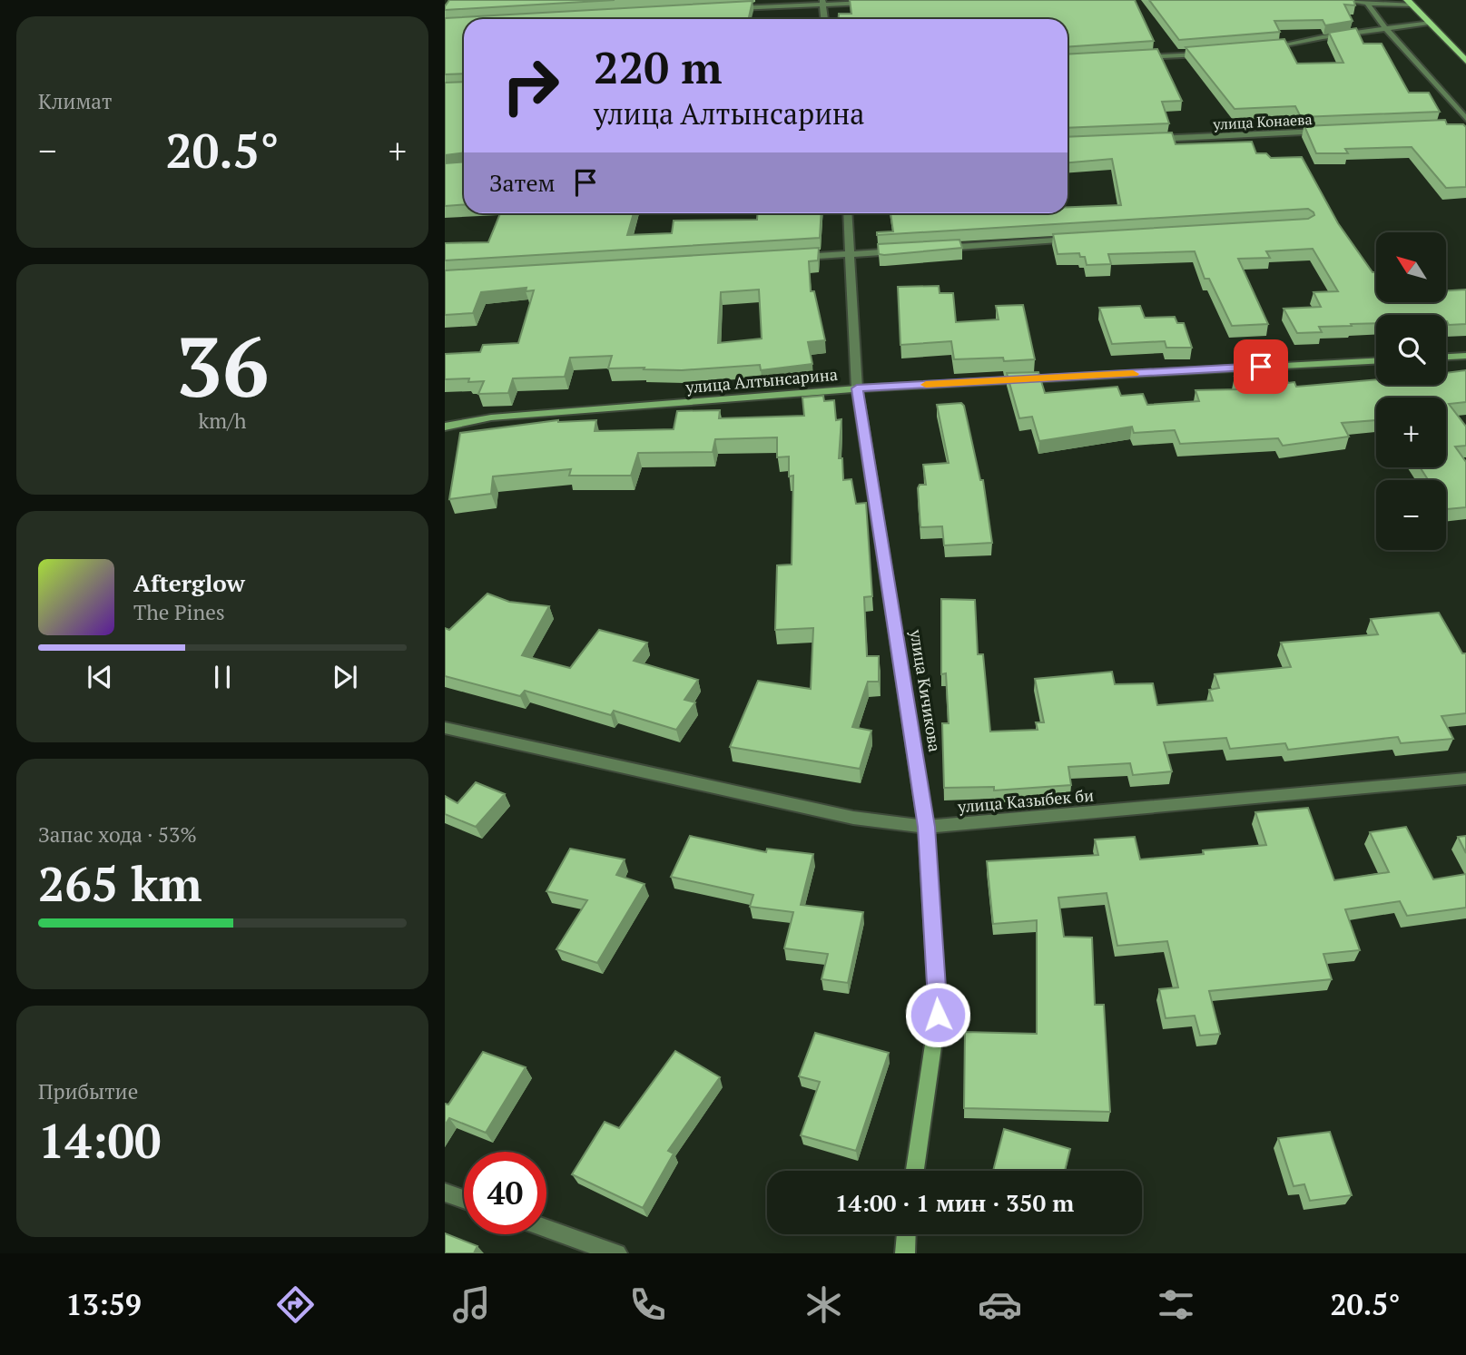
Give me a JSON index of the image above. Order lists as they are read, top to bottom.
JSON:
{
  "streets": {
    "street": [
      "улица Конаева",
      "улица Алтынсарина",
      "улица Кичикова",
      "улица Казыбек би"
    ]
  },
  "crossings": [
    ["улица Алтынсарина", "улица Кичикова"],
    ["улица Кичикова", "улица Казыбек би"]
  ],
  "north": "top left",
  "page": {
    "tile": [
      "Климат",
      ["36", "km/h"],
      ["Запас хода · 53%", "265 km"],
      ["Прибытие", "14:00"]
    ],
    "turn": ["220 m", "улица Алтынсарина"],
    "heat": ["−", "20.5°", "+"],
    "then": "Затем",
    "map_buttons": ["+", "−"],
    "song": ["Afterglow", "The Pines"],
    "limit": "40",
    "trip": "14:00 · 1 мин · 350 m",
    "tabs": ["13:59", "20.5°"]
  }
}
